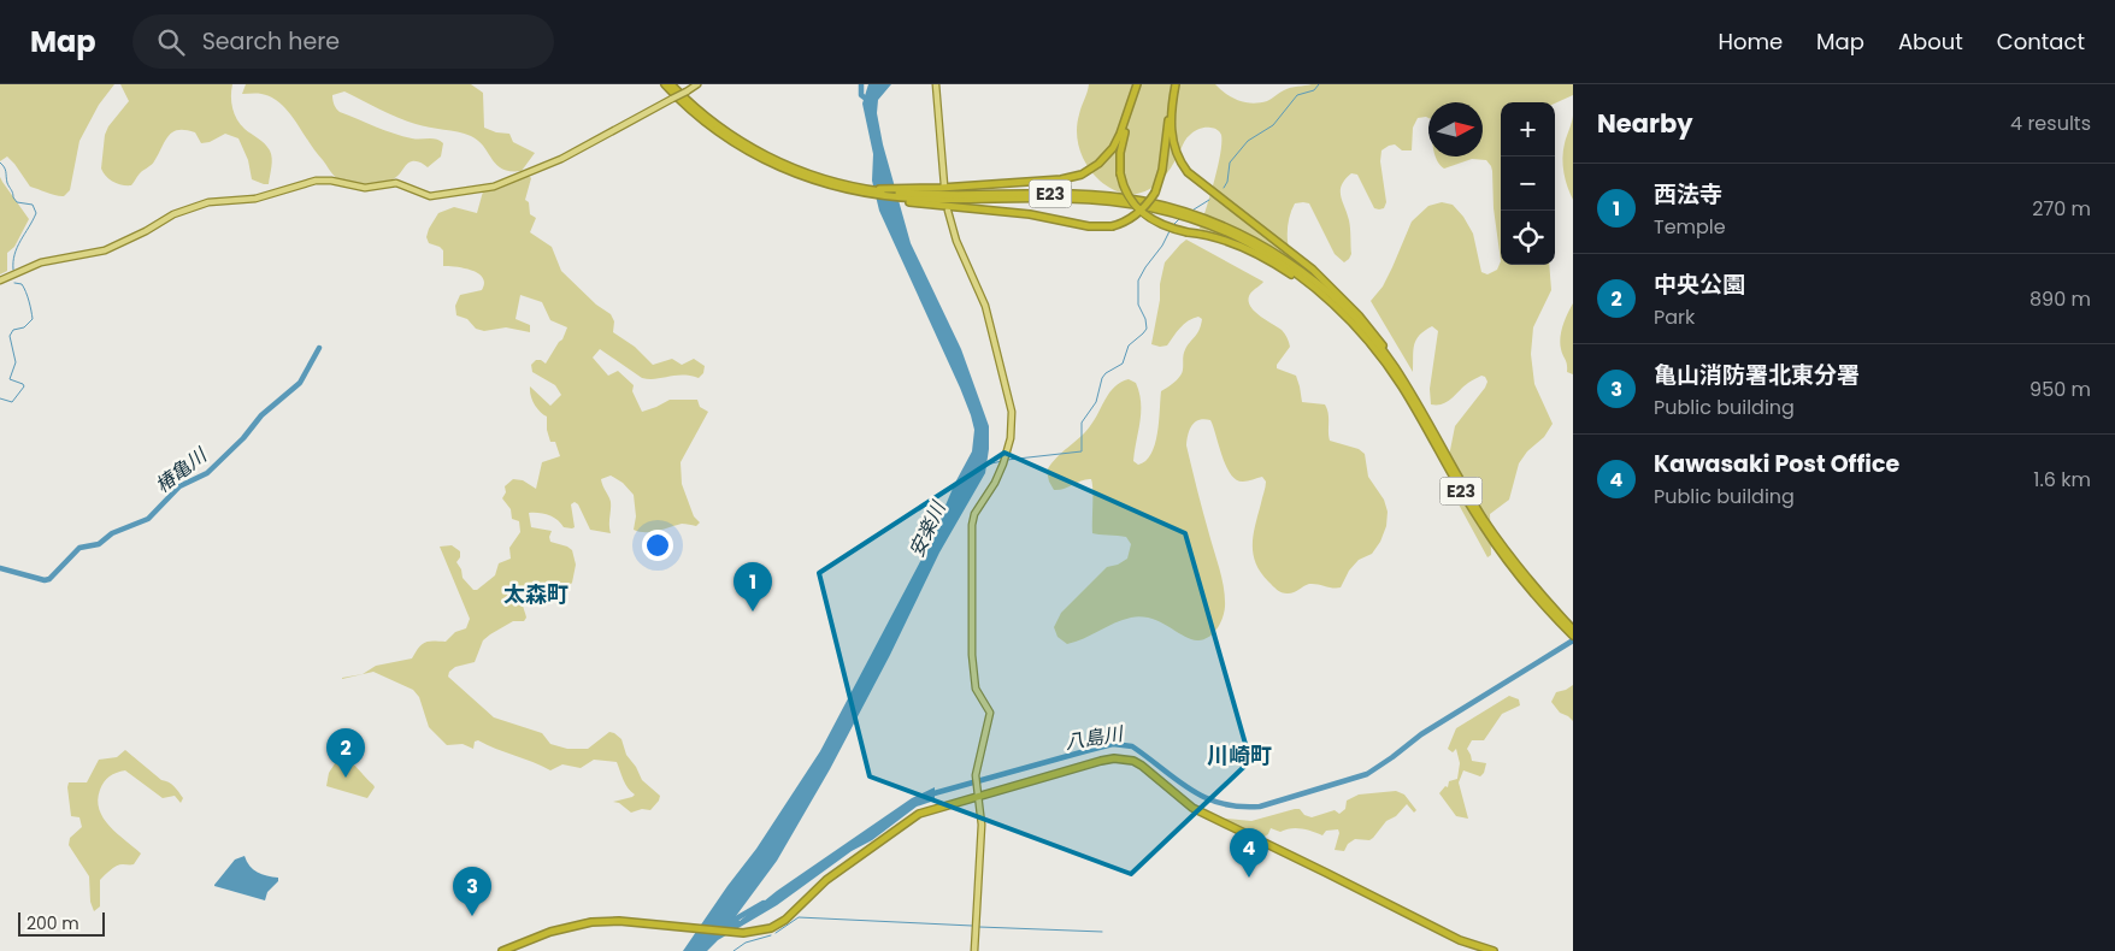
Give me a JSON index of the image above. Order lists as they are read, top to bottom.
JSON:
{
  "streets": {
    "highway": ["E23"]
  },
  "districts": ["太森町", "川崎町"],
  "water": ["椿亀川", "安楽川", "八島川"],
  "scale_bar": "200 m",
  "north": "right",
  "page": {
    "header": "Map",
    "search": "Search here",
    "nav": [
      "Home",
      "Map",
      "About",
      "Contact"
    ],
    "heading": ["Nearby", "4 results"],
    "map_buttons": ["+", "−"],
    "list": [
      {
        "mark": "1",
        "name": "西法寺",
        "note": "Temple",
        "value": "270 m"
      },
      {
        "mark": "2",
        "name": "中央公園",
        "note": "Park",
        "value": "890 m"
      },
      {
        "mark": "3",
        "name": "亀山消防署北東分署",
        "note": "Public building",
        "value": "950 m"
      },
      {
        "mark": "4",
        "name": "Kawasaki Post Office",
        "note": "Public building",
        "value": "1.6 km"
      }
    ],
    "pins": [
      "1",
      "2",
      "4",
      "3"
    ],
    "scale": "200 m"
  }
}
